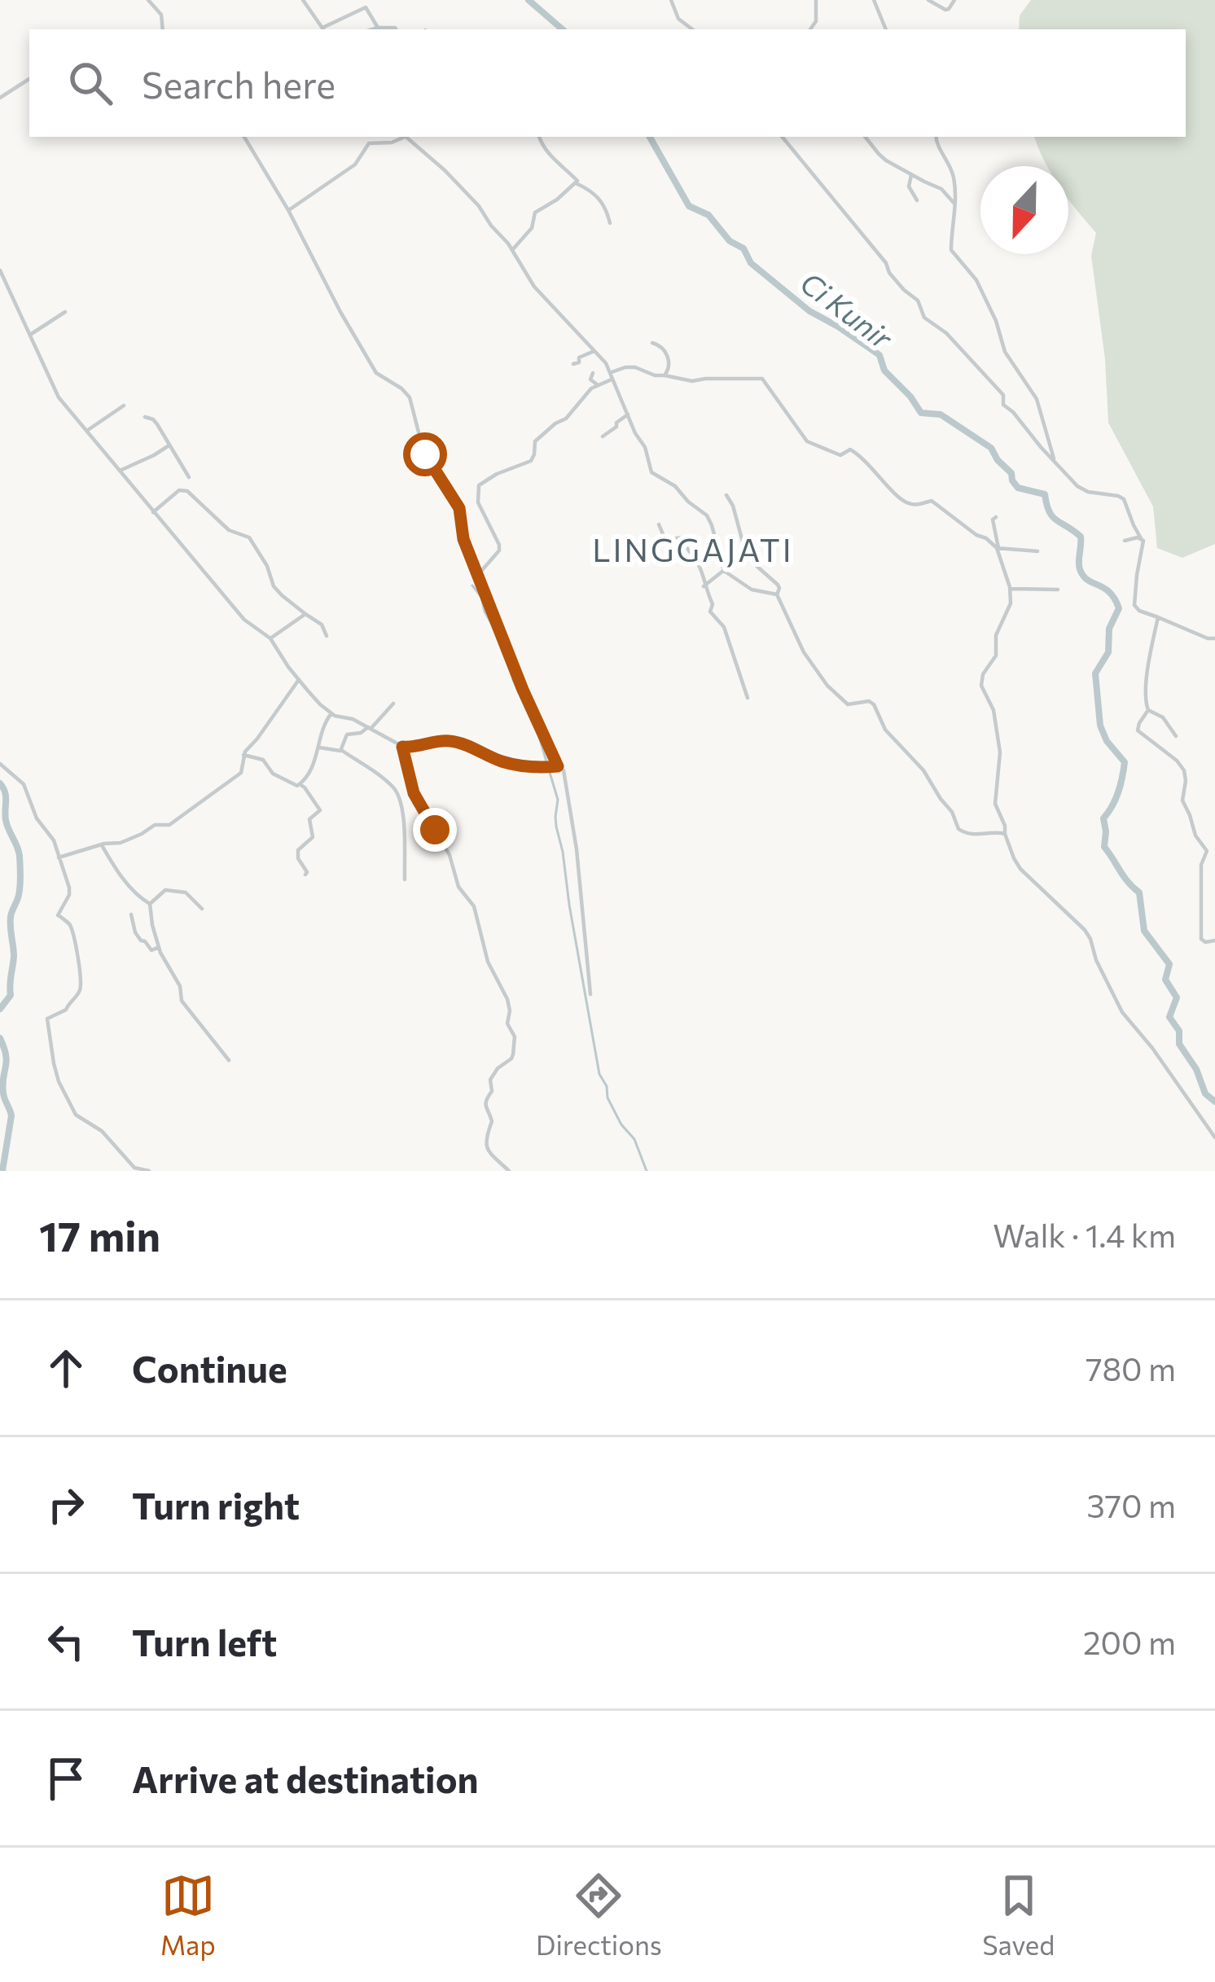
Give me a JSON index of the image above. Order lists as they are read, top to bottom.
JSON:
{
  "districts": ["LINGGAJATI"],
  "water": ["Ci Kunir"],
  "north": "bottom",
  "page": {
    "search": "Search here",
    "heading": ["17 min", "Walk · 1.4 km"],
    "list": [
      ["Continue", "780 m"],
      ["Turn right", "370 m"],
      ["Turn left", "200 m"],
      "Arrive at destination"
    ],
    "nav": ["Map", "Directions", "Saved"]
  }
}
